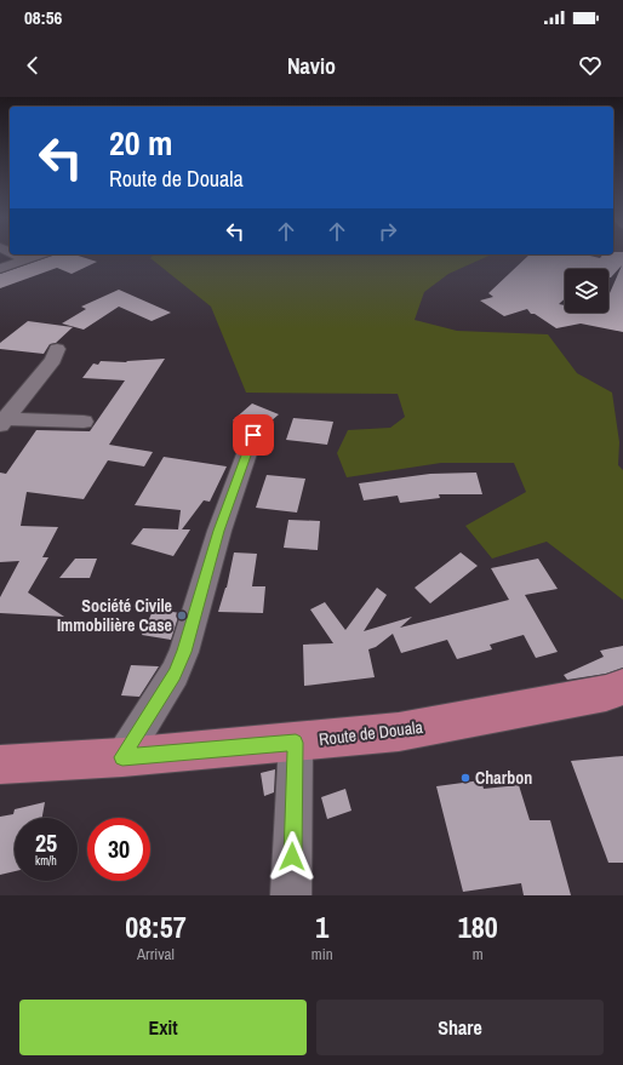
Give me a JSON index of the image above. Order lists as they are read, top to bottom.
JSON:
{
  "streets": {
    "highway": ["Route de Douala"]
  },
  "places": ["Société Civile Immobilière Case", "Charbon"],
  "page": {
    "status": "08:56",
    "header": "Navio",
    "turn": ["20 m", "Route de Douala"],
    "speed": "25 km/h",
    "limit": "30",
    "eta": [
      "08:57",
      "Arrival",
      "1",
      "min",
      "180",
      "m"
    ],
    "buttons": ["Exit", "Share"]
  }
}
